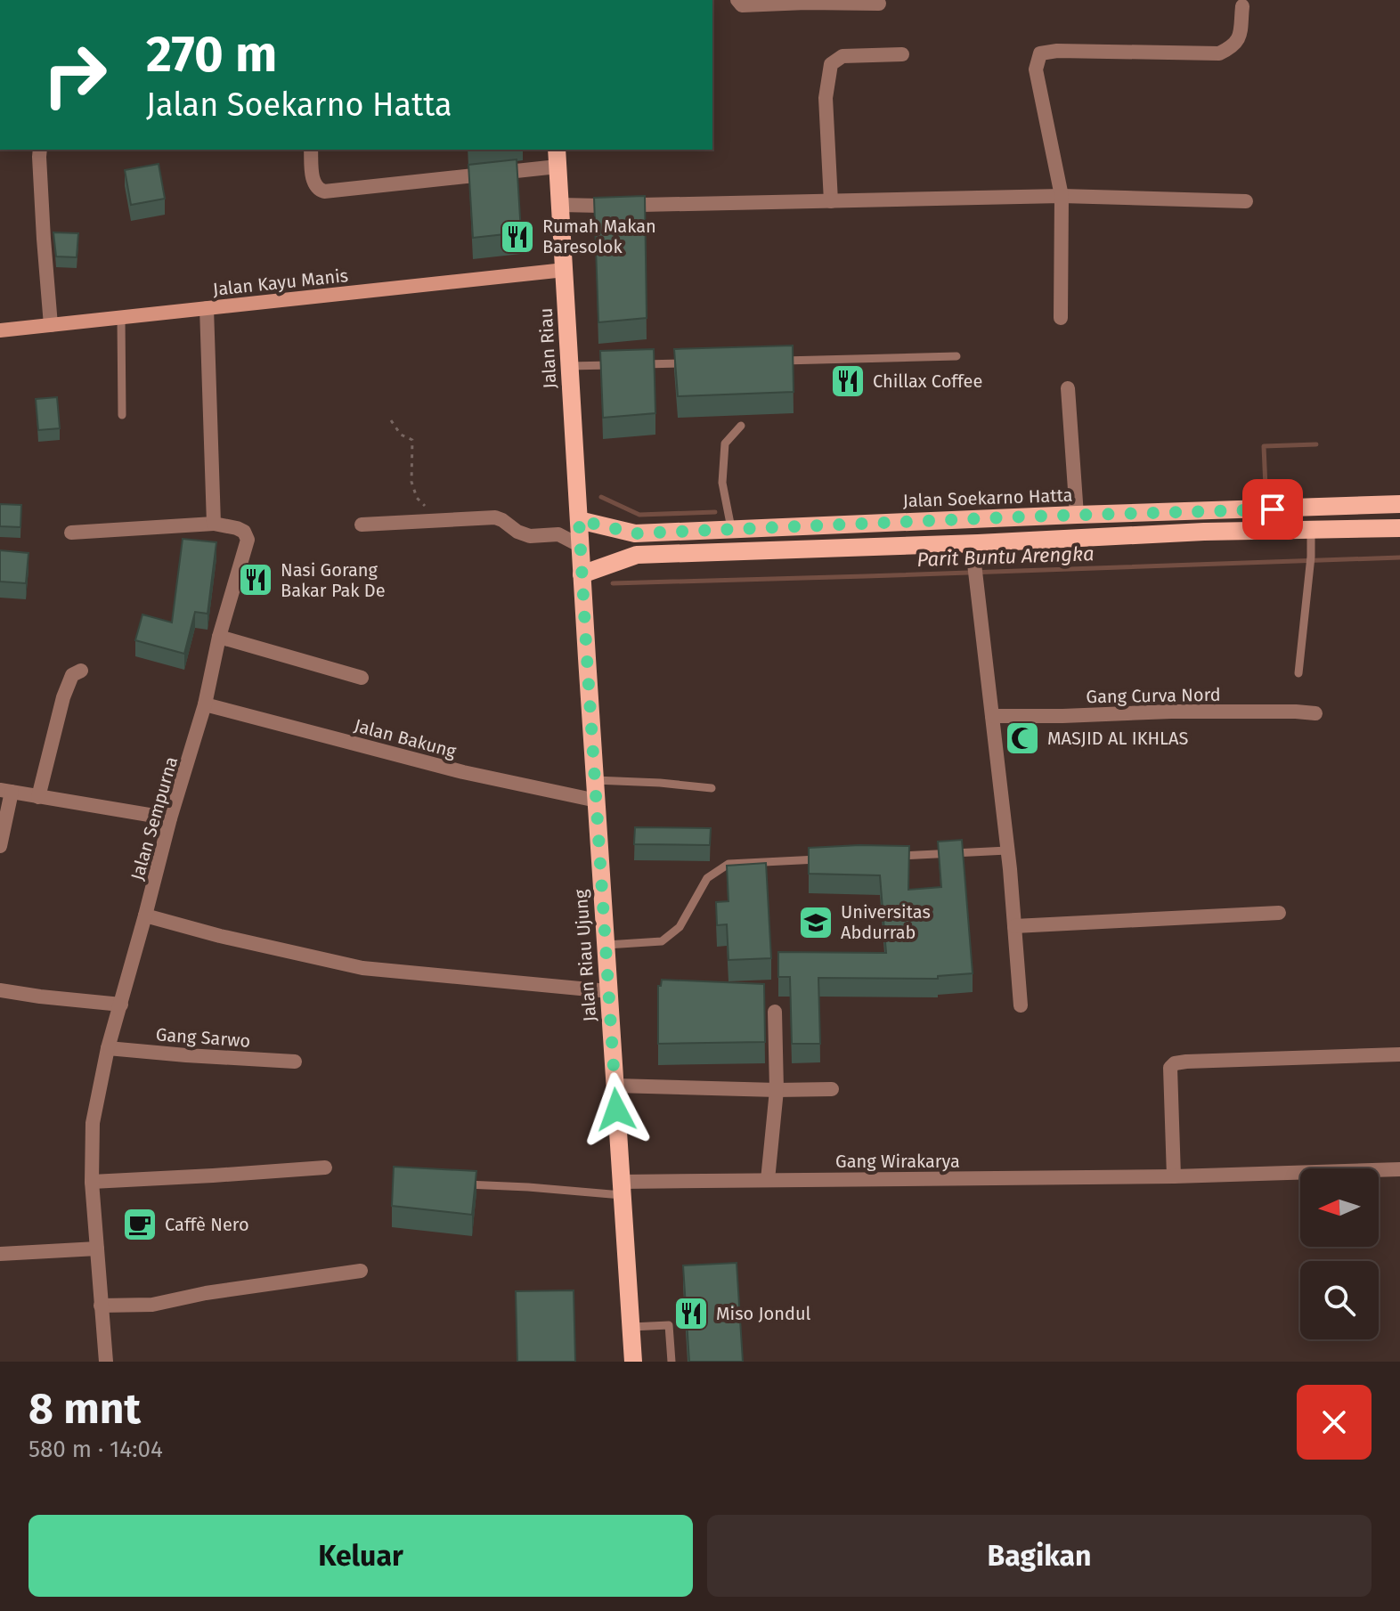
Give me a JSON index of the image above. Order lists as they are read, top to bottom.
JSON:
{
  "streets": {
    "main road": ["Jalan Riau", "Jalan Soekarno Hatta", "Jalan Riau Ujung"],
    "street": [
      "Jalan Kayu Manis",
      "Gang Curva Nord",
      "Jalan Bakung",
      "Jalan Sempurna",
      "Gang Sarwo",
      "Gang Wirakarya"
    ]
  },
  "crossings": [
    ["Jalan Kayu Manis", "Jalan Riau"],
    ["Jalan Riau", "Jalan Soekarno Hatta"],
    ["Jalan Riau", "Jalan Riau Ujung"],
    ["Jalan Bakung", "Jalan Sempurna"],
    ["Jalan Bakung", "Jalan Riau Ujung"],
    ["Jalan Sempurna", "Gang Sarwo"],
    ["Jalan Riau Ujung", "Gang Wirakarya"]
  ],
  "water": ["Parit Buntu Arengka"],
  "places": {
    "restaurant": [
      "Rumah Makan Baresolok",
      "Chillax Coffee",
      "Nasi Gorang Bakar Pak De",
      "Miso Jondul"
    ],
    "mosque": ["MASJID AL IKHLAS"],
    "school or university": ["Universitas Abdurrab"],
    "cafe": ["Caffè Nero"]
  },
  "north": "left",
  "page": {
    "turn": ["270 m", "Jalan Soekarno Hatta"],
    "heading": ["8 mnt", "580 m · 14:04"],
    "buttons": ["Keluar", "Bagikan"]
  }
}
